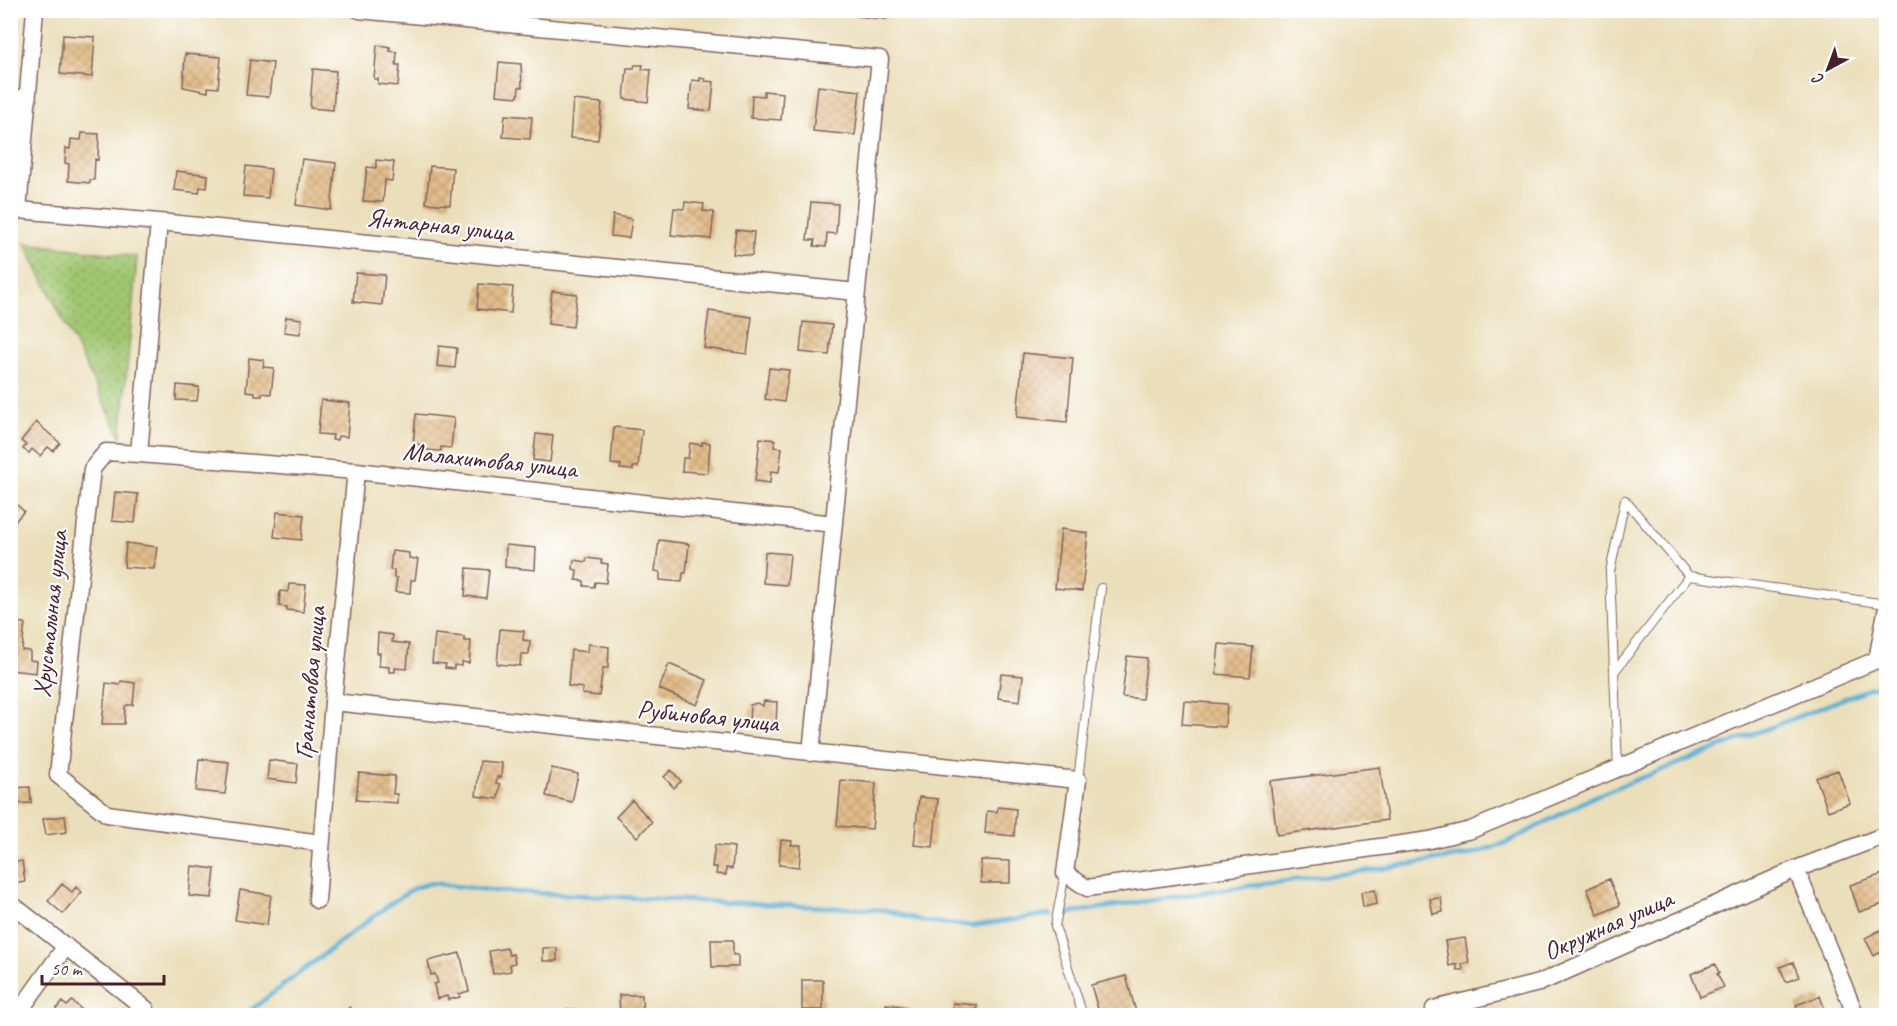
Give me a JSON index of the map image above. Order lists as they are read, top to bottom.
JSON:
{
  "streets": {
    "street": [
      "Янтарная улица",
      "Малахитовая улица",
      "Хрустальная улица",
      "Гранатовая улица",
      "Рубиновая улица",
      "Окружная улица"
    ]
  },
  "crossings": [
    ["Малахитовая улица", "Хрустальная улица"],
    ["Малахитовая улица", "Гранатовая улица"],
    ["Хрустальная улица", "Гранатовая улица"],
    ["Гранатовая улица", "Рубиновая улица"]
  ],
  "scale_bar": "50 m",
  "north": "bottom left"
}
